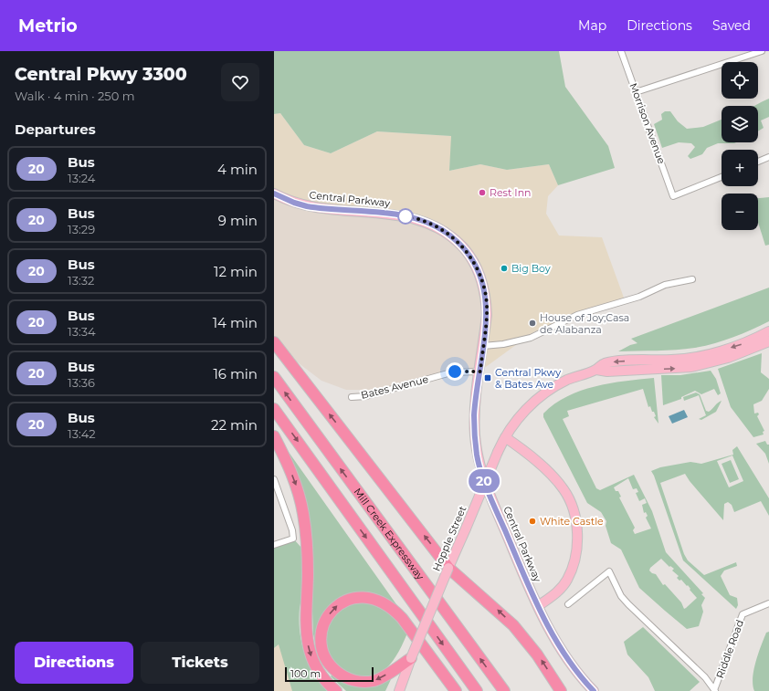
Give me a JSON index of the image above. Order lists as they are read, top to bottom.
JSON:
{
  "streets": {
    "highway": ["Mill Creek Expressway"],
    "main road": ["Central Parkway", "Hopple Street"],
    "street": ["Morrison Avenue", "Bates Avenue", "Riddle Road"]
  },
  "crossings": [
    ["Central Parkway", "Bates Avenue"]
  ],
  "places": {
    "other": [
      "Rest Inn",
      "Big Boy",
      "House of Joy;Casa de Alabanza",
      "White Castle"
    ],
    "transit": ["Central Pkwy & Bates Ave"]
  },
  "lines": ["bus line 20"],
  "scale_bar": "100 m",
  "page": {
    "header": "Metrio",
    "nav": ["Map", "Directions", "Saved"],
    "heading": [
      ["Central Pkwy 3300", "Walk · 4 min · 250 m"],
      "Departures"
    ],
    "on_map": "20",
    "map_buttons": ["+", "−"],
    "list": [
      {
        "mark": "20",
        "name": "Bus",
        "note": "13:24",
        "value": "4 min"
      },
      {
        "mark": "20",
        "name": "Bus",
        "note": "13:29",
        "value": "9 min"
      },
      {
        "mark": "20",
        "name": "Bus",
        "note": "13:32",
        "value": "12 min"
      },
      {
        "mark": "20",
        "name": "Bus",
        "note": "13:34",
        "value": "14 min"
      },
      {
        "mark": "20",
        "name": "Bus",
        "note": "13:36",
        "value": "16 min"
      },
      {
        "mark": "20",
        "name": "Bus",
        "note": "13:42",
        "value": "22 min"
      }
    ],
    "buttons": ["Directions", "Tickets"],
    "scale": "100 m"
  }
}
